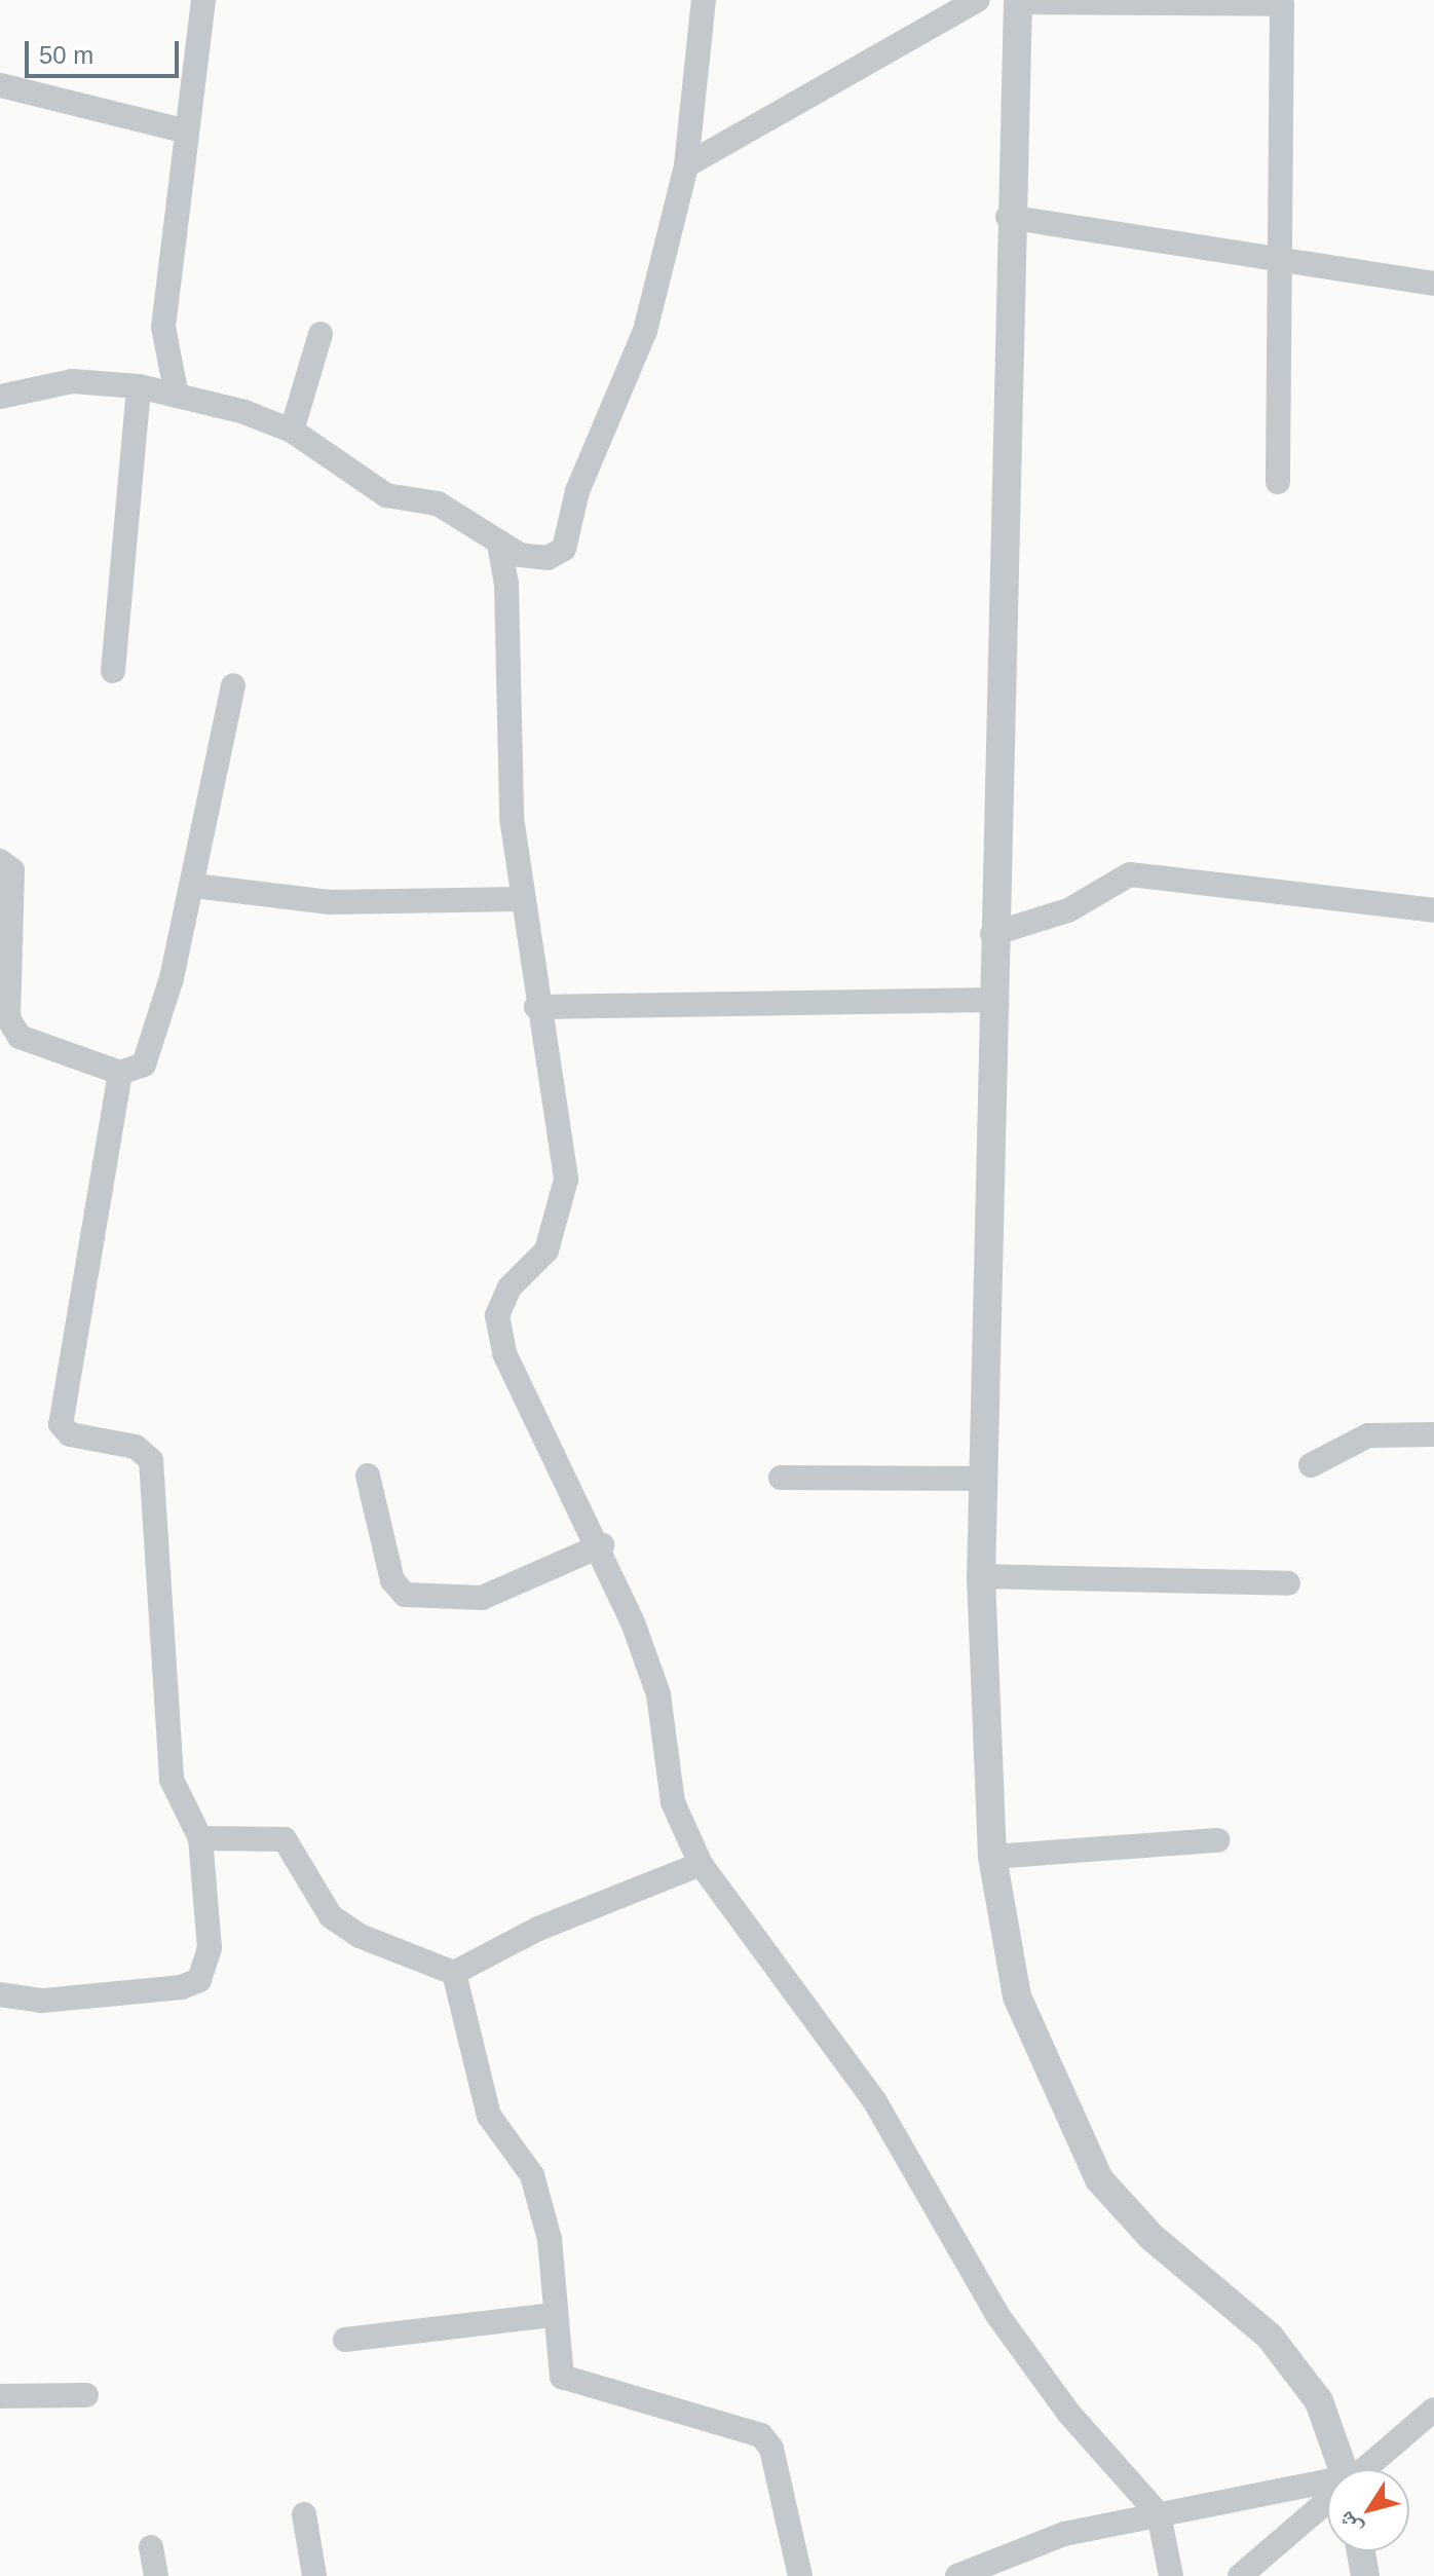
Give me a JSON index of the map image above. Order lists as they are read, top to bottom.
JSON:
{
  "scale_bar": "50 m",
  "north": "bottom left"
}
